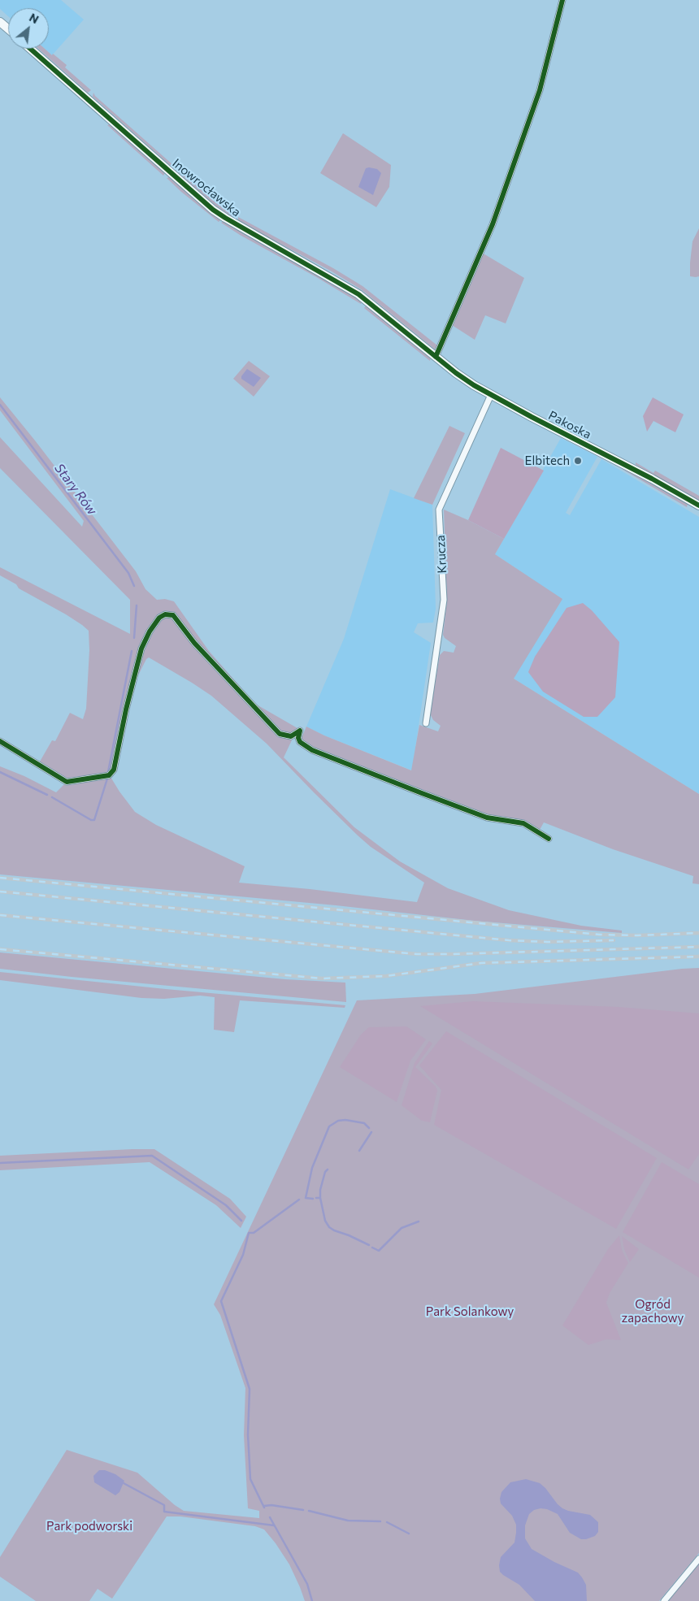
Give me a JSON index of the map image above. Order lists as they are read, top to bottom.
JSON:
{
  "streets": {
    "main road": ["Inowrocławska", "Pakoska"],
    "street": ["Krucza"]
  },
  "crossings": [
    ["Inowrocławska", "Pakoska"],
    ["Pakoska", "Krucza"]
  ],
  "water": ["Stary Rów"],
  "parks": ["Ogród zapachowy", "Park Solankowy", "Park podworski"],
  "places": ["Elbitech"],
  "north": "top right"
}
